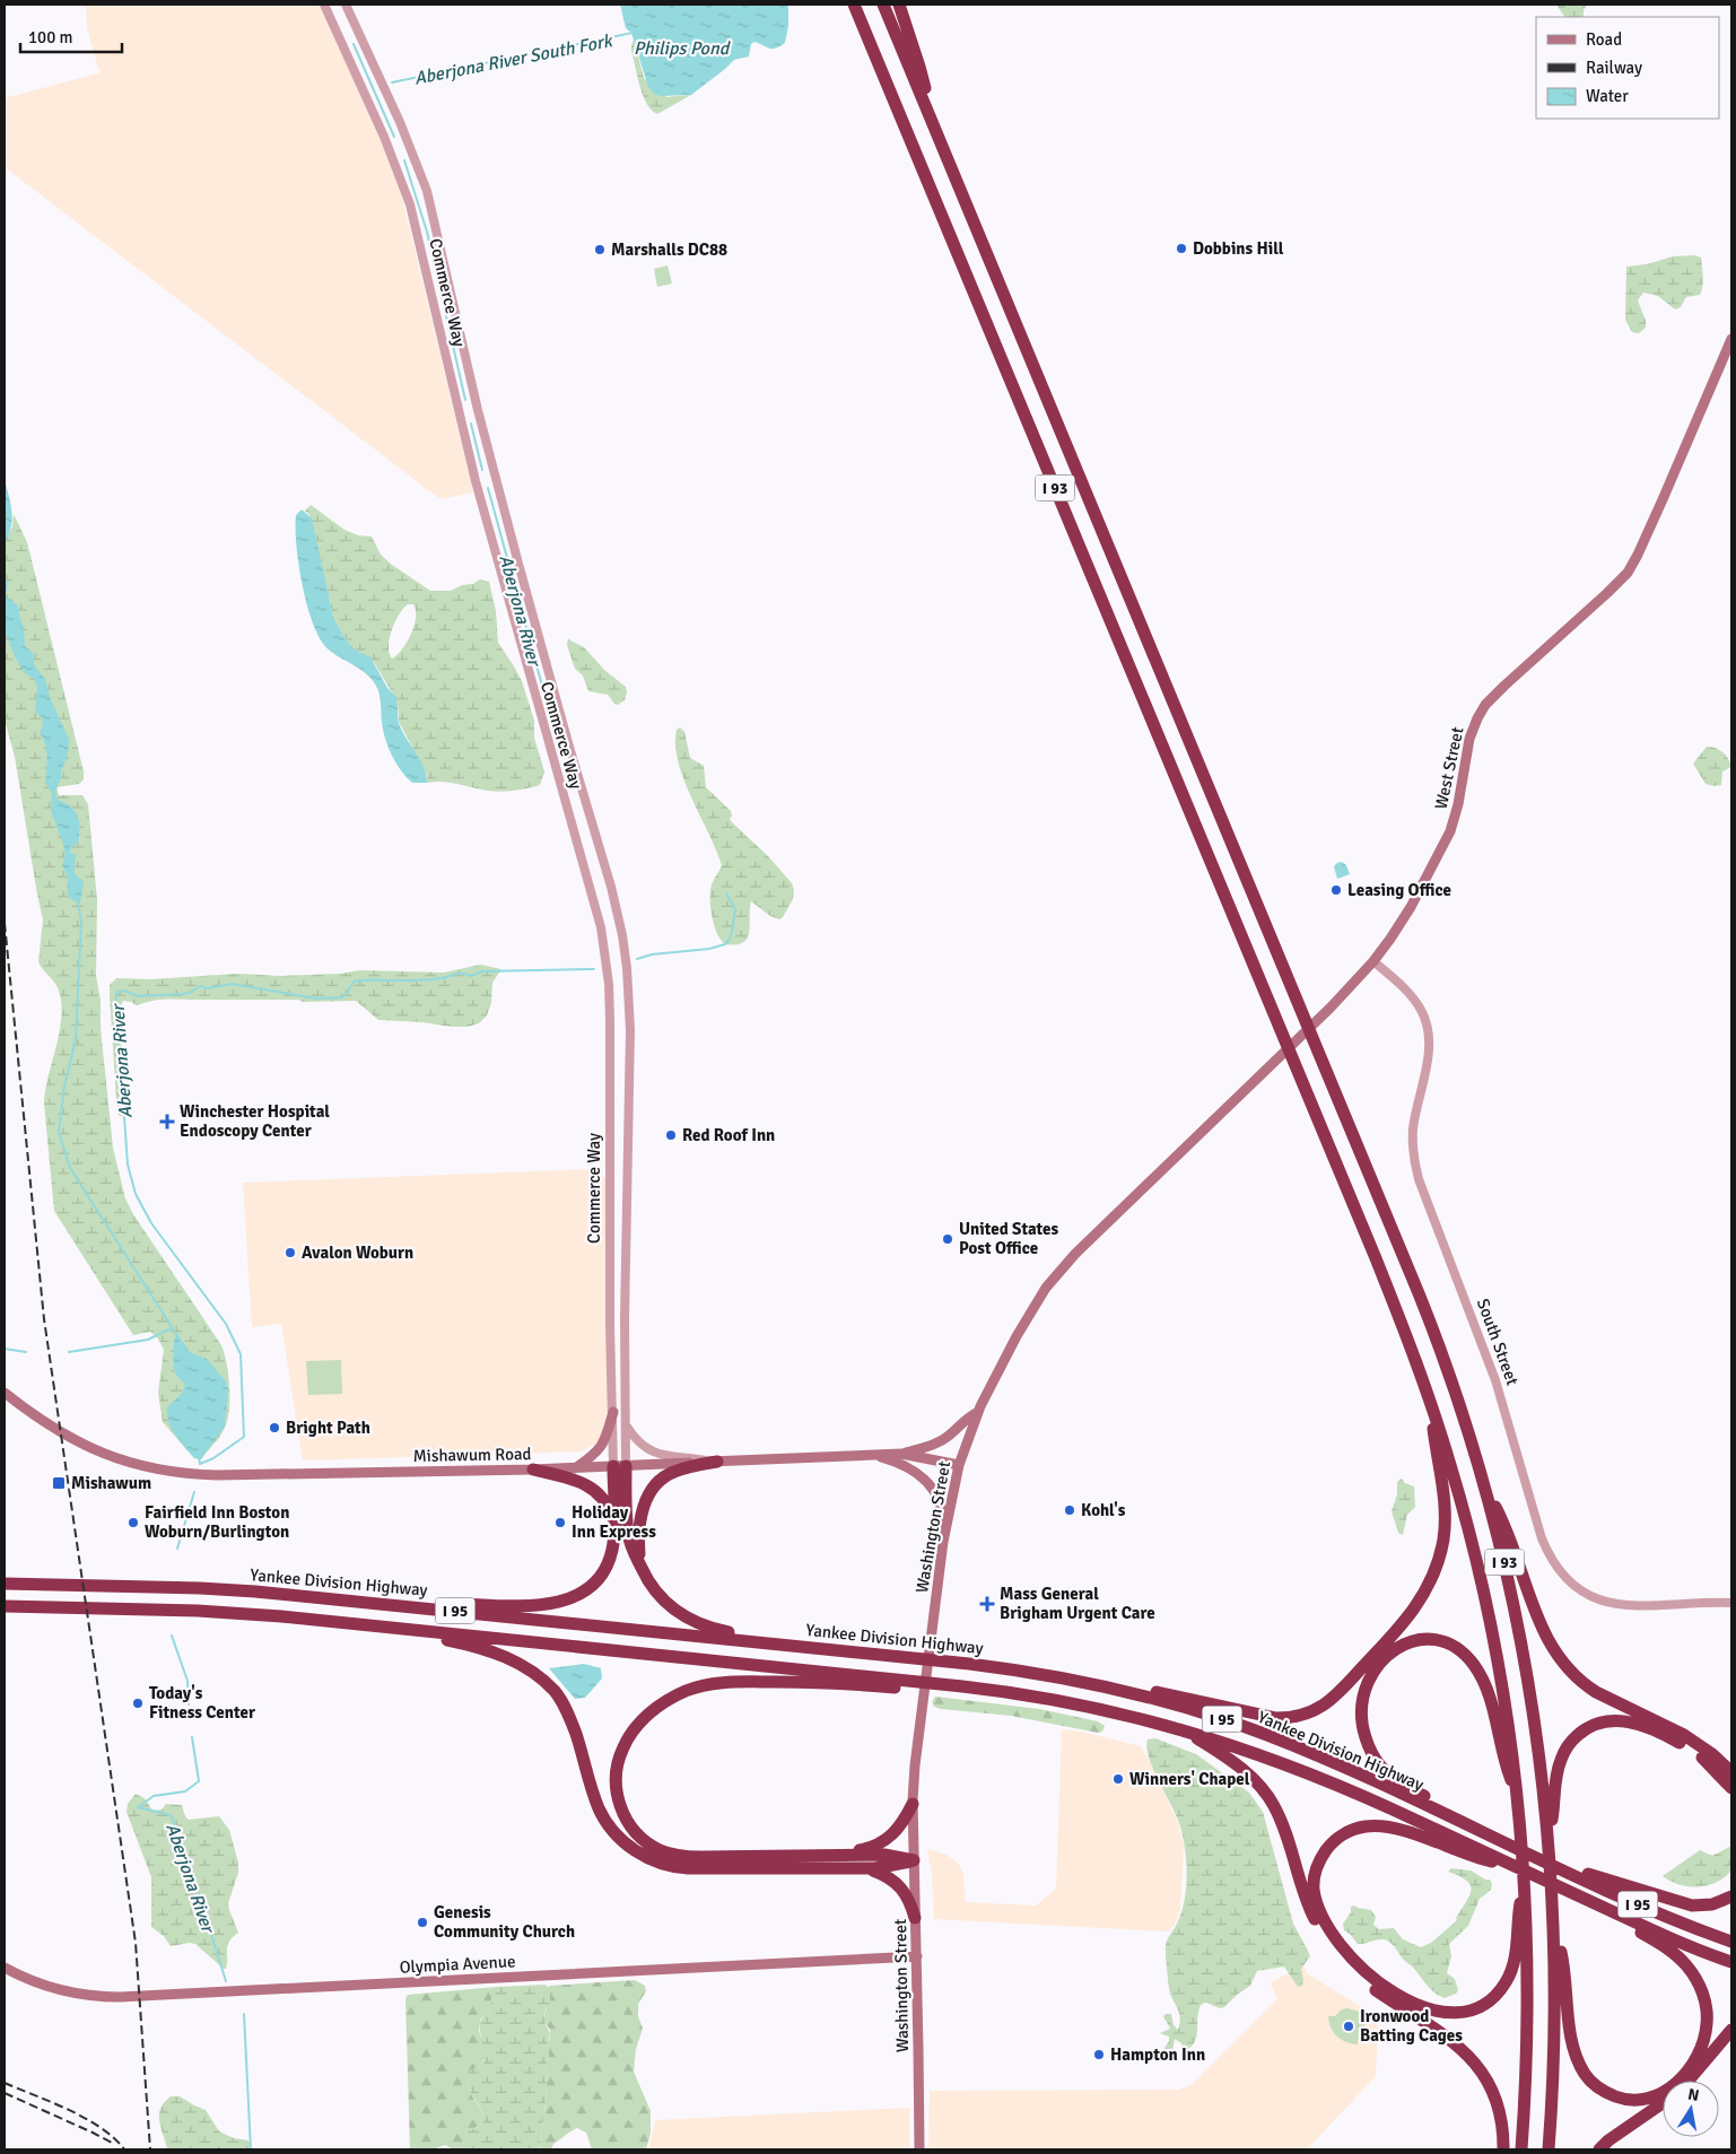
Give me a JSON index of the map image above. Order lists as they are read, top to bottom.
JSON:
{
  "streets": {
    "highway": ["I 93", "Yankee Division Highway", "I 95"],
    "main road": [
      "West Street",
      "Mishawum Road",
      "Washington Street",
      "Olympia Avenue"
    ],
    "street": ["Commerce Way", "South Street"]
  },
  "crossings": [
    ["Commerce Way", "Mishawum Road"],
    ["West Street", "South Street"],
    ["West Street", "Washington Street"],
    ["Mishawum Road", "Washington Street"],
    ["Washington Street", "Olympia Avenue"]
  ],
  "water": ["Philips Pond", "Aberjona River South Fork", "Aberjona River"],
  "places": {
    "other": [
      "Dobbins Hill",
      "Marshalls DC88",
      "Leasing Office",
      "Red Roof Inn",
      "United States Post Office",
      "Avalon Woburn",
      "Bright Path",
      "Kohl's",
      "Fairfield Inn Boston Woburn/Burlington",
      "Holiday Inn Express",
      "Today's Fitness Center",
      "Winners' Chapel",
      "Genesis Community Church",
      "Ironwood Batting Cages",
      "Hampton Inn"
    ],
    "health": ["Winchester Hospital Endoscopy Center", "Mass General Brigham Urgent Care"],
    "transit": ["Mishawum"]
  },
  "legend": ["Road", "Railway", "Water"],
  "scale_bar": "100 m",
  "north": "top"
}
